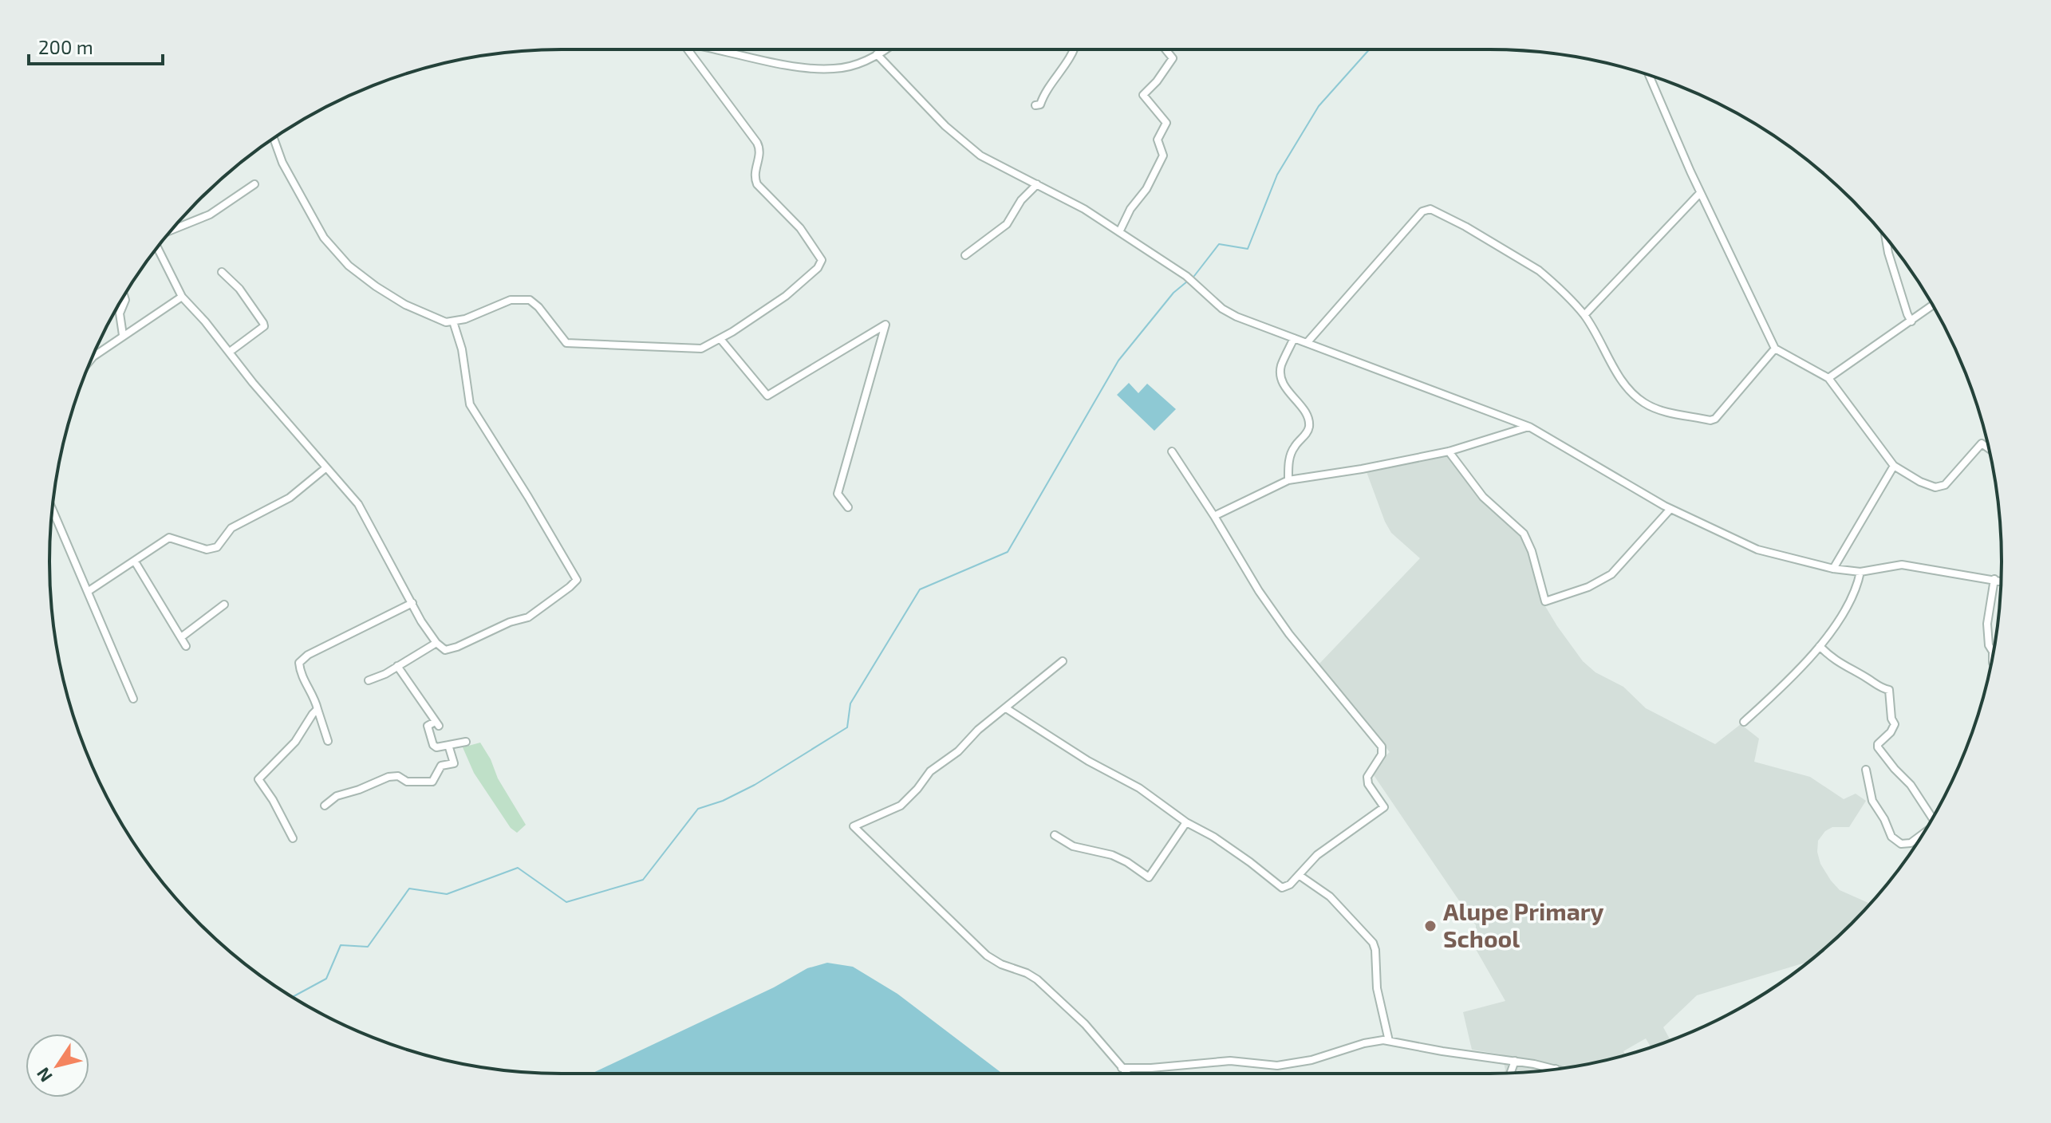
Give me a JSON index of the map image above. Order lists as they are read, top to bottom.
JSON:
{
  "places": ["Alupe Primary School"],
  "scale_bar": "200 m",
  "north": "bottom left"
}
